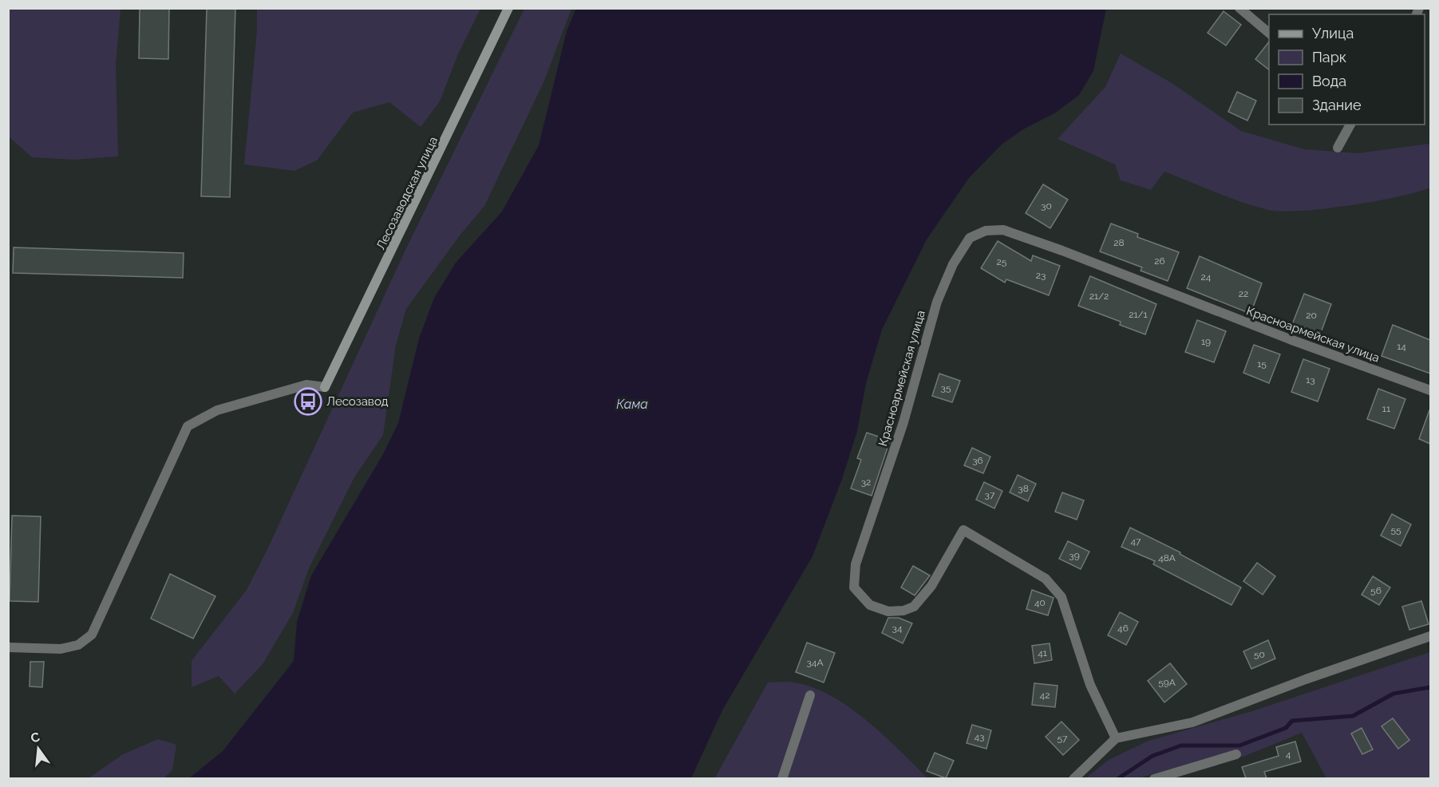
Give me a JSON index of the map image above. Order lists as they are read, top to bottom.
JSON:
{
  "streets": {
    "street": ["Лесозаводская улица", "Красноармейская улица"]
  },
  "water": ["Кама"],
  "places": {
    "bus stop": ["Лесозавод"]
  },
  "house_numbers": [
    "30",
    "28",
    "26",
    "25",
    "23",
    "24",
    "22",
    "21/2",
    "21/1",
    "20",
    "19",
    "14",
    "15",
    "13",
    "35",
    "11",
    "36",
    "32",
    "38",
    "37",
    "55",
    "47",
    "39",
    "48А",
    "56",
    "40",
    "34",
    "46",
    "41",
    "50",
    "34А",
    "59А",
    "42",
    "43",
    "57",
    "4"
  ],
  "legend": [
    "Улица",
    "Парк",
    "Вода",
    "Здание"
  ],
  "north": "top"
}
